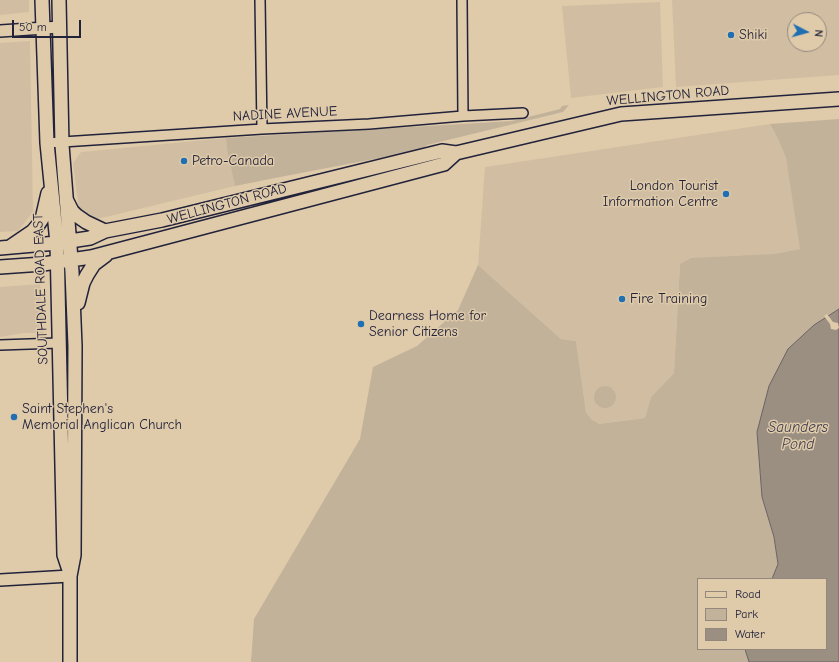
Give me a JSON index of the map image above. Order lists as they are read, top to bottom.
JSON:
{
  "streets": {
    "main road": ["WELLINGTON ROAD", "SOUTHDALE ROAD EAST"],
    "street": ["NADINE AVENUE"]
  },
  "crossings": [
    ["WELLINGTON ROAD", "SOUTHDALE ROAD EAST"],
    ["NADINE AVENUE", "SOUTHDALE ROAD EAST"]
  ],
  "water": ["Saunders Pond"],
  "places": [
    "Shiki",
    "Petro-Canada",
    "London Tourist Information Centre",
    "Fire Training",
    "Dearness Home for Senior Citizens",
    "Saint Stephen's Memorial Anglican Church"
  ],
  "legend": ["Road", "Park", "Water"],
  "scale_bar": "50 m",
  "north": "right"
}
